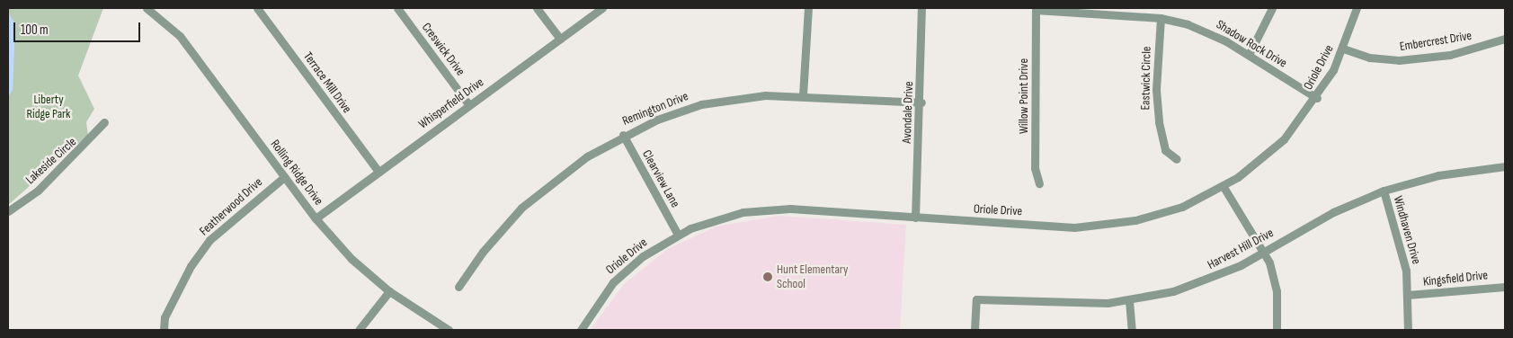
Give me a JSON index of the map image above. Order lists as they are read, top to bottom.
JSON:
{
  "streets": {
    "street": [
      "Embercrest Drive",
      "Shadow Rock Drive",
      "Creswick Drive",
      "Oriole Drive",
      "Eastwick Circle",
      "Terrace Mill Drive",
      "Willow Point Drive",
      "Whisperfield Drive",
      "Remington Drive",
      "Avondale Drive",
      "Lakeside Circle",
      "Rolling Ridge Drive",
      "Clearview Lane",
      "Featherwood Drive",
      "Windhaven Drive",
      "Harvest Hill Drive",
      "Kingsfield Drive"
    ]
  },
  "crossings": [
    ["Embercrest Drive", "Oriole Drive"],
    ["Shadow Rock Drive", "Oriole Drive"],
    ["Shadow Rock Drive", "Eastwick Circle"],
    ["Shadow Rock Drive", "Willow Point Drive"],
    ["Creswick Drive", "Whisperfield Drive"],
    ["Oriole Drive", "Avondale Drive"],
    ["Oriole Drive", "Clearview Lane"],
    ["Terrace Mill Drive", "Whisperfield Drive"],
    ["Whisperfield Drive", "Rolling Ridge Drive"],
    ["Remington Drive", "Avondale Drive"],
    ["Remington Drive", "Clearview Lane"],
    ["Rolling Ridge Drive", "Featherwood Drive"],
    ["Windhaven Drive", "Harvest Hill Drive"],
    ["Windhaven Drive", "Kingsfield Drive"]
  ],
  "parks": ["Liberty Ridge Park"],
  "places": ["Hunt Elementary School"],
  "scale_bar": "100 m"
}
